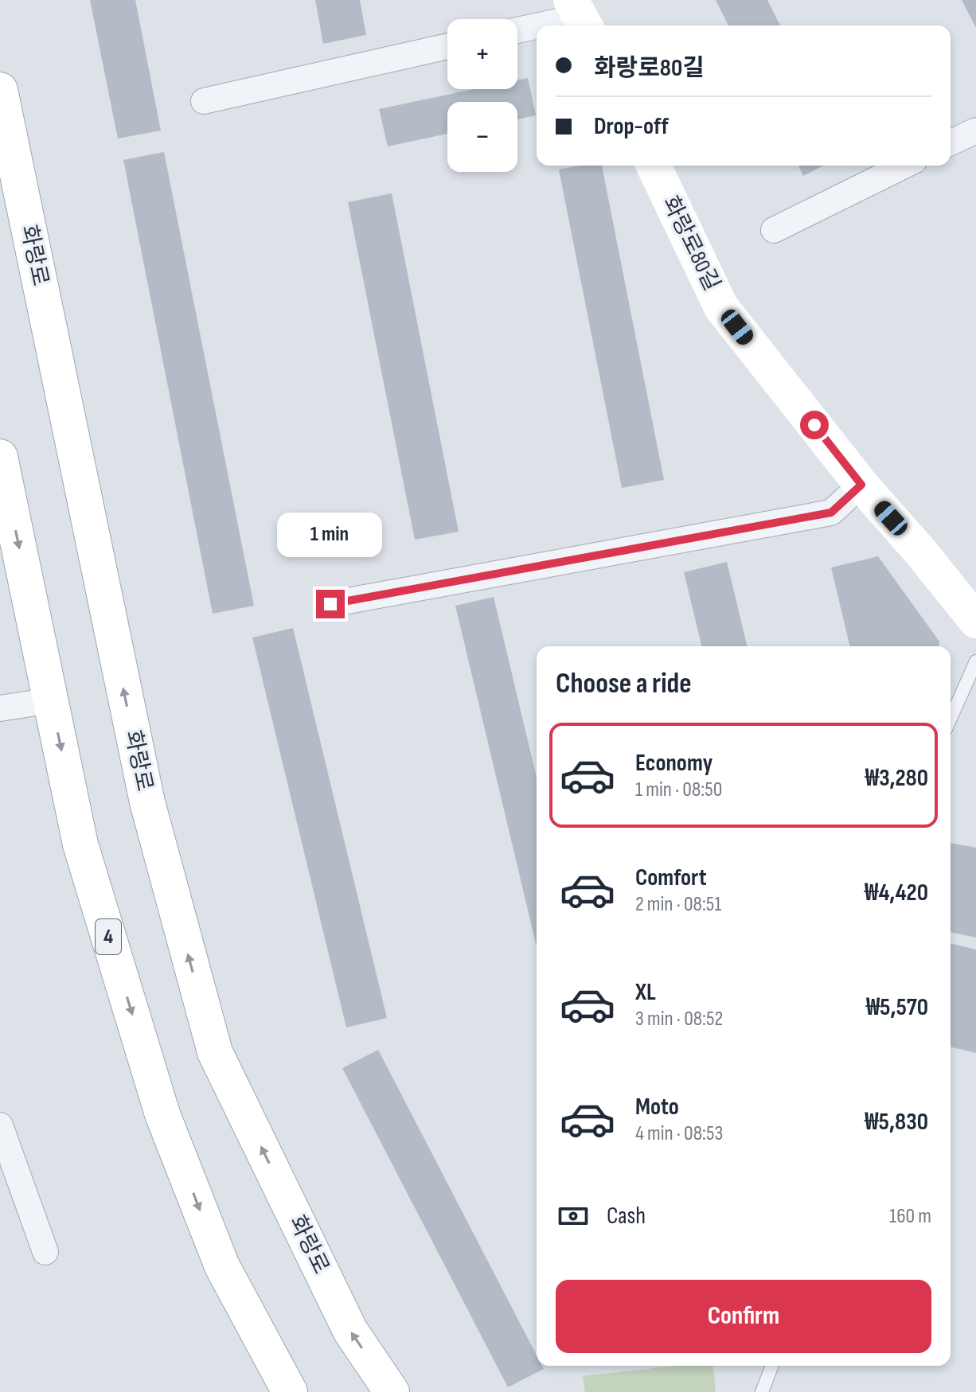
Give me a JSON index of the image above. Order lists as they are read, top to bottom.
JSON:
{
  "streets": {
    "main road": ["화랑로80길", "화랑로", "4"]
  },
  "page": {
    "map_buttons": ["+", "−"],
    "banner": ["화랑로80길", "Drop-off"],
    "bubble": "1 min",
    "heading": "Choose a ride",
    "list": [
      {
        "name": "Economy",
        "note": "1 min · 08:50",
        "value": "₩3,280"
      },
      {
        "name": "Comfort",
        "note": "2 min · 08:51",
        "value": "₩4,420"
      },
      {
        "name": "XL",
        "note": "3 min · 08:52",
        "value": "₩5,570"
      },
      {
        "name": "Moto",
        "note": "4 min · 08:53",
        "value": "₩5,830"
      }
    ],
    "pay": ["Cash", "160 m"],
    "buttons": "Confirm"
  }
}
